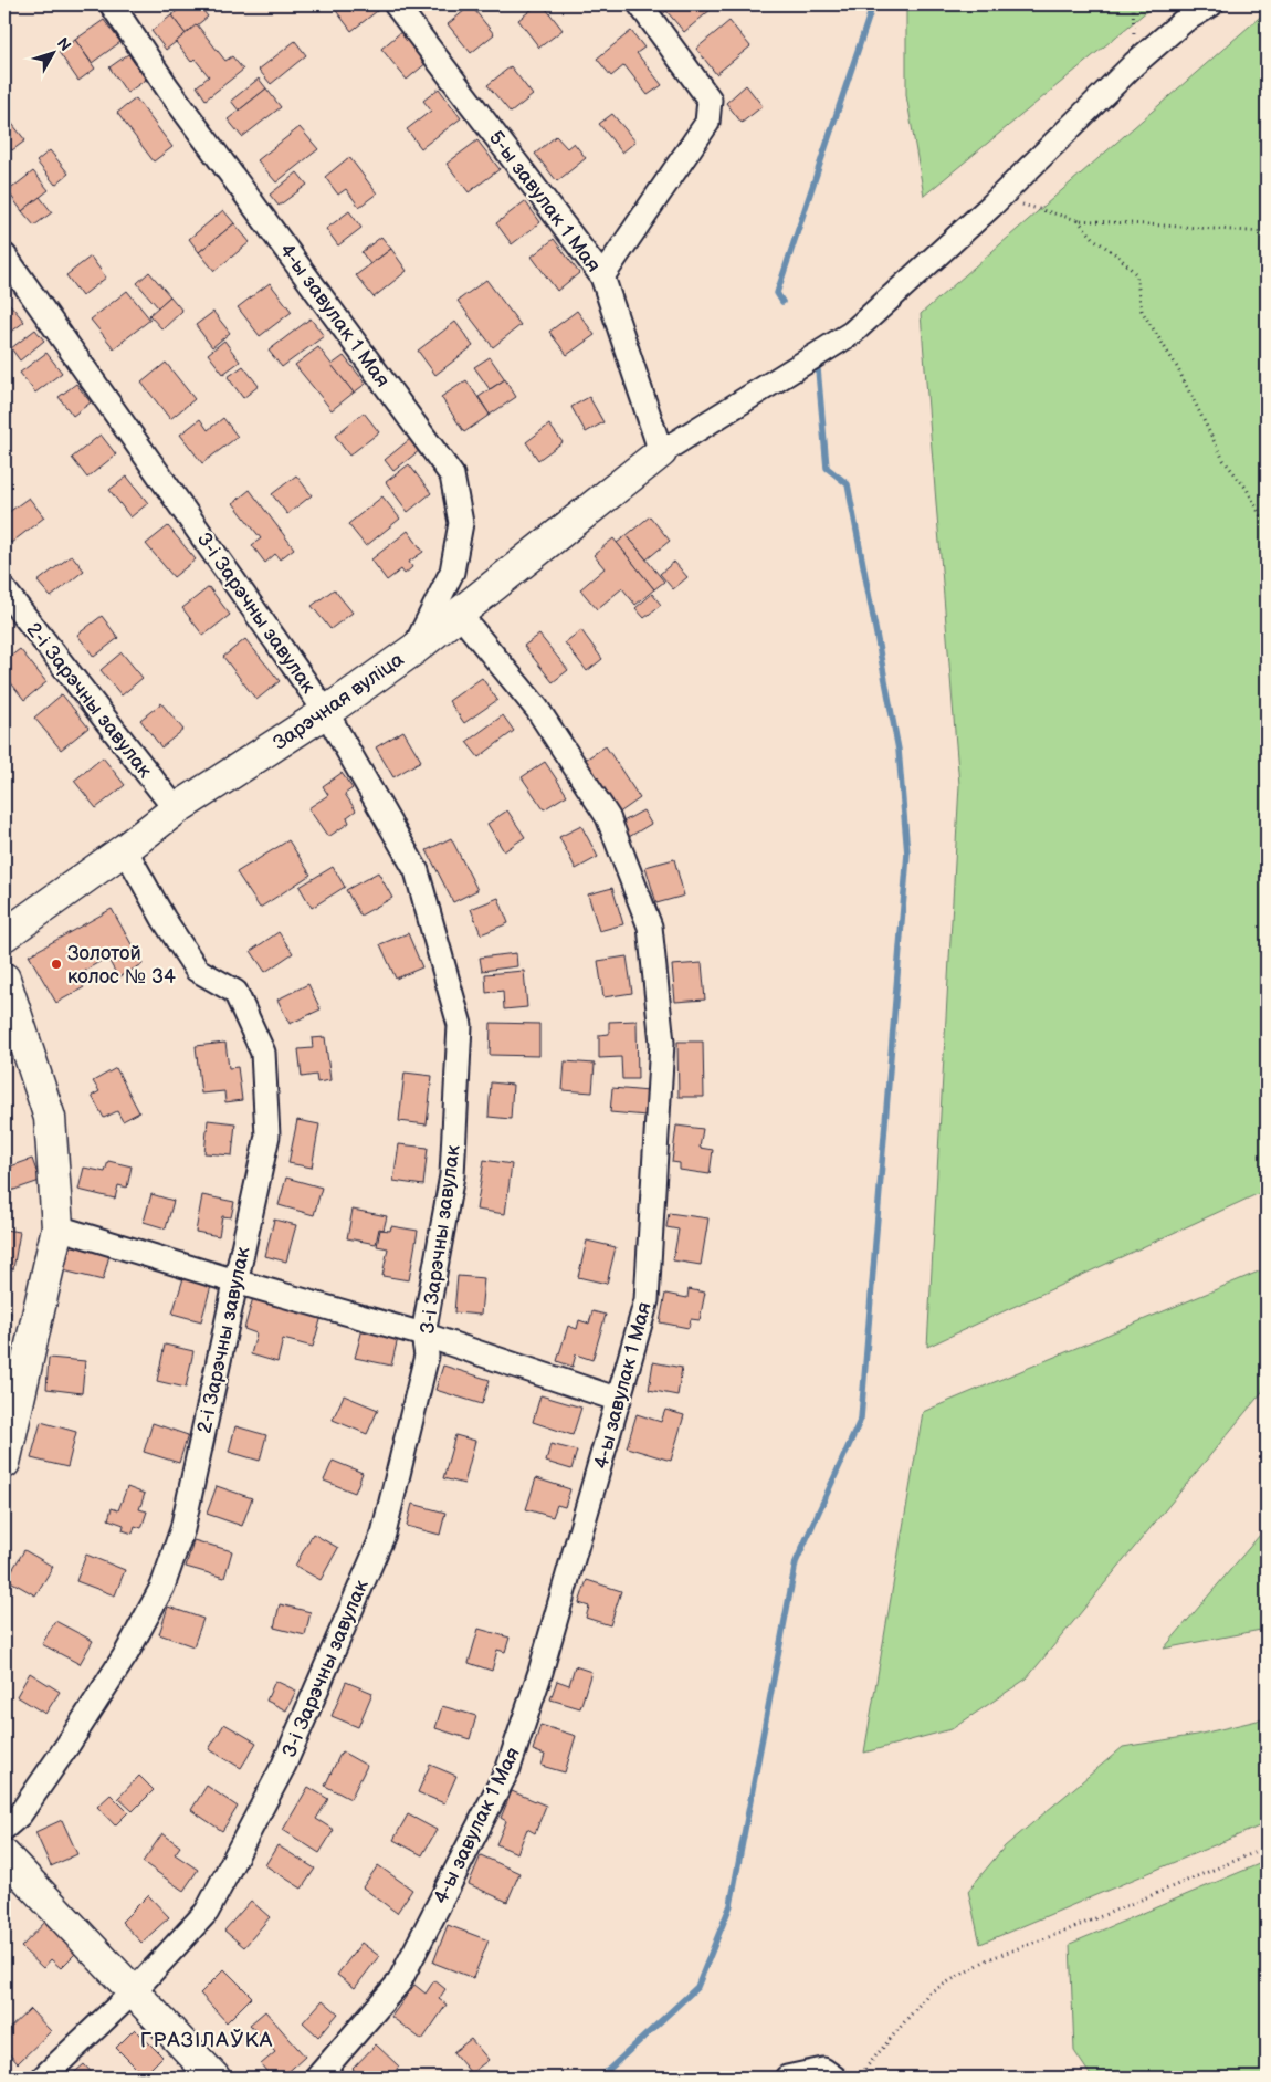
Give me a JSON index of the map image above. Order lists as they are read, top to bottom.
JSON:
{
  "streets": {
    "street": [
      "5-ы завулак 1 Мая",
      "4-ы завулак 1 Мая",
      "3-і Зарэчны завулак",
      "2-і Зарэчны завулак",
      "Зарэчная вуліца"
    ]
  },
  "crossings": [
    ["5-ы завулак 1 Мая", "Зарэчная вуліца"],
    ["4-ы завулак 1 Мая", "Зарэчная вуліца"],
    ["3-і Зарэчны завулак", "Зарэчная вуліца"],
    ["2-і Зарэчны завулак", "Зарэчная вуліца"]
  ],
  "districts": ["ГРАЗІЛАЎКА"],
  "places": ["Золотой колос № 34"],
  "north": "top right"
}
